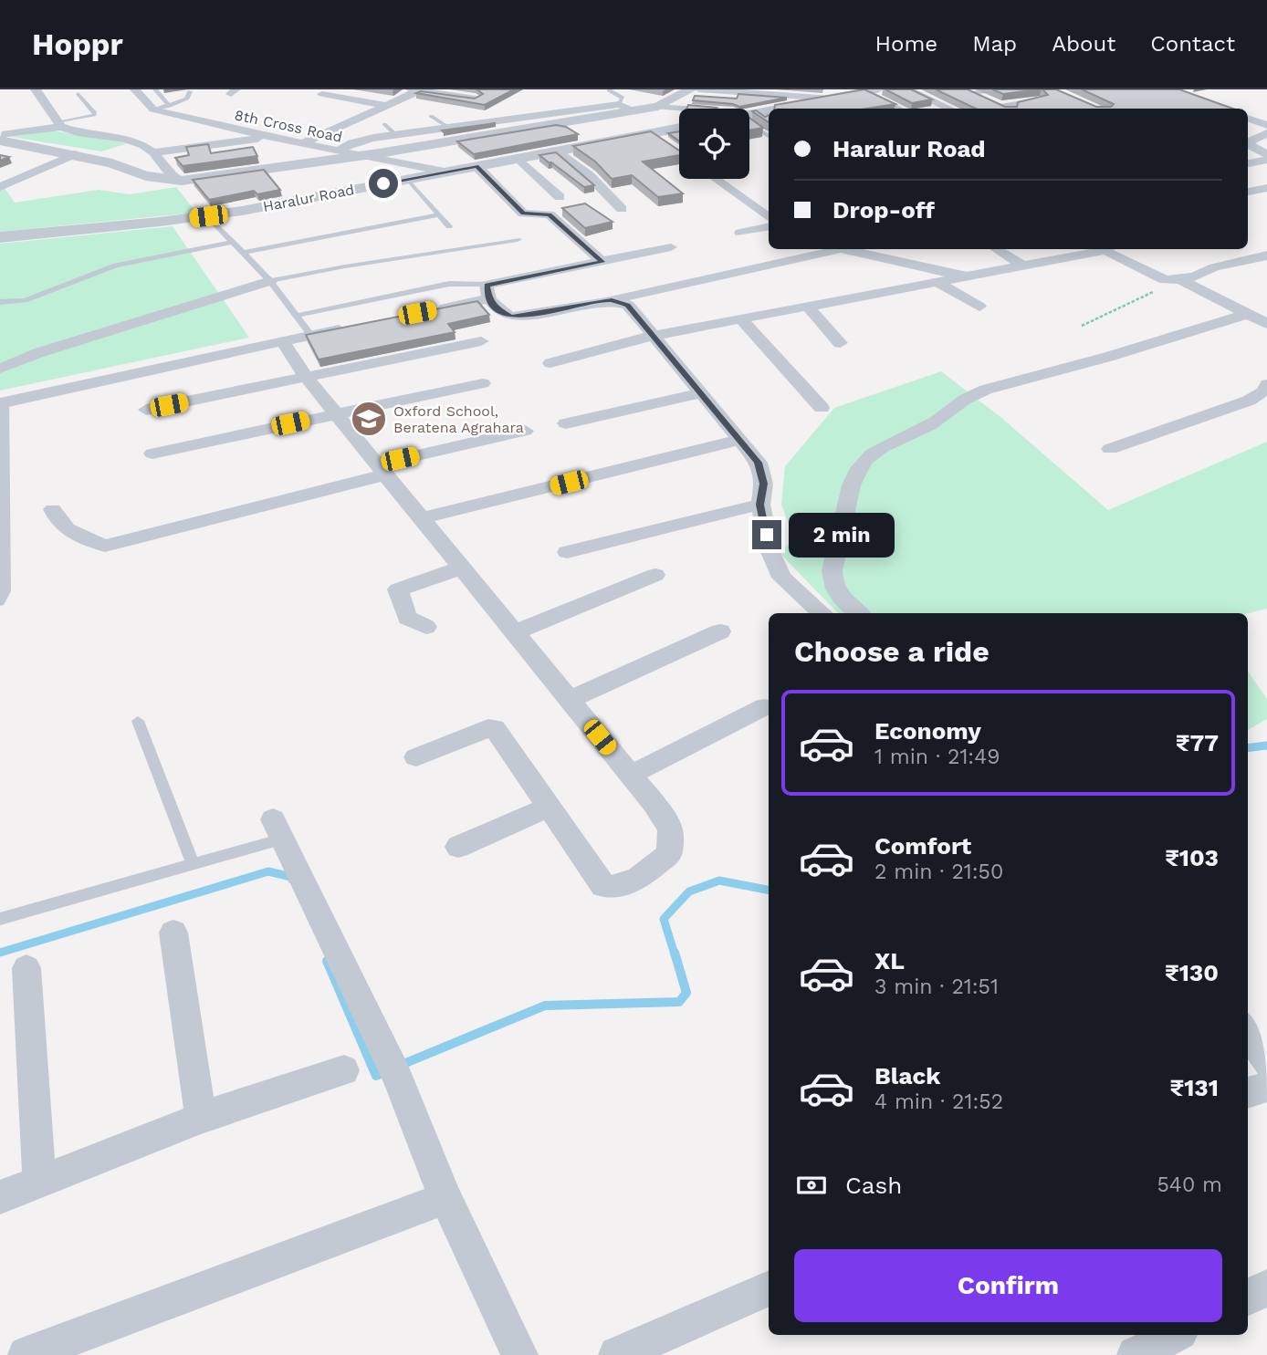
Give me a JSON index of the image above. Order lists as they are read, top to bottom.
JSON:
{
  "streets": {
    "street": ["8th Cross Road", "Haralur Road"]
  },
  "crossings": [
    ["8th Cross Road", "Haralur Road"]
  ],
  "places": {
    "school or university": ["Oxford School, Beratena Agrahara"]
  },
  "page": {
    "header": "Hoppr",
    "nav": [
      "Home",
      "Map",
      "About",
      "Contact"
    ],
    "banner": ["Haralur Road", "Drop-off"],
    "bubble": "2 min",
    "heading": "Choose a ride",
    "list": [
      {
        "name": "Economy",
        "note": "1 min · 21:49",
        "value": "₹77"
      },
      {
        "name": "Comfort",
        "note": "2 min · 21:50",
        "value": "₹103"
      },
      {
        "name": "XL",
        "note": "3 min · 21:51",
        "value": "₹130"
      },
      {
        "name": "Black",
        "note": "4 min · 21:52",
        "value": "₹131"
      }
    ],
    "pay": ["Cash", "540 m"],
    "buttons": "Confirm"
  }
}
